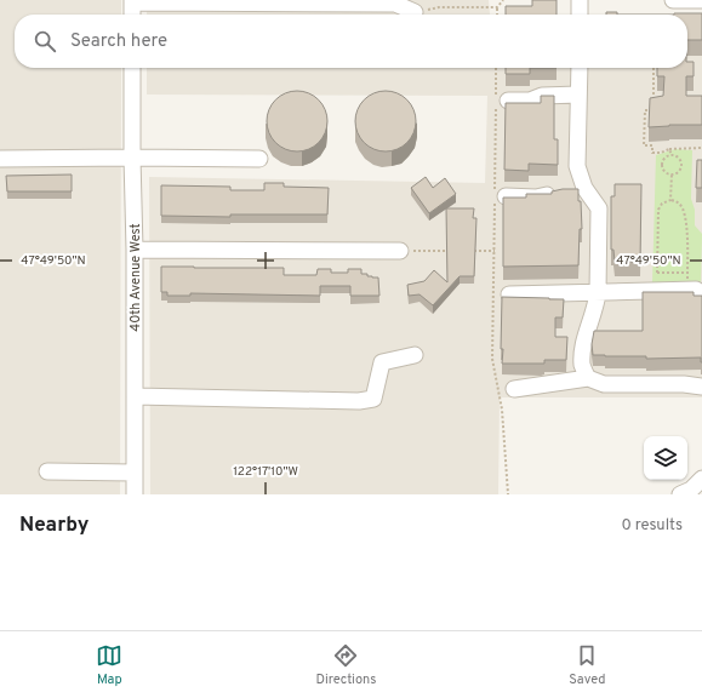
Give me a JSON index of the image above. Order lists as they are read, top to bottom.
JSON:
{
  "streets": {
    "street": ["40th Avenue West"]
  },
  "page": {
    "search": "Search here",
    "heading": ["Nearby", "0 results"],
    "nav": ["Map", "Directions", "Saved"]
  },
  "coordinates": ["47°49'50\"N", "122°17'10\"W"]
}
